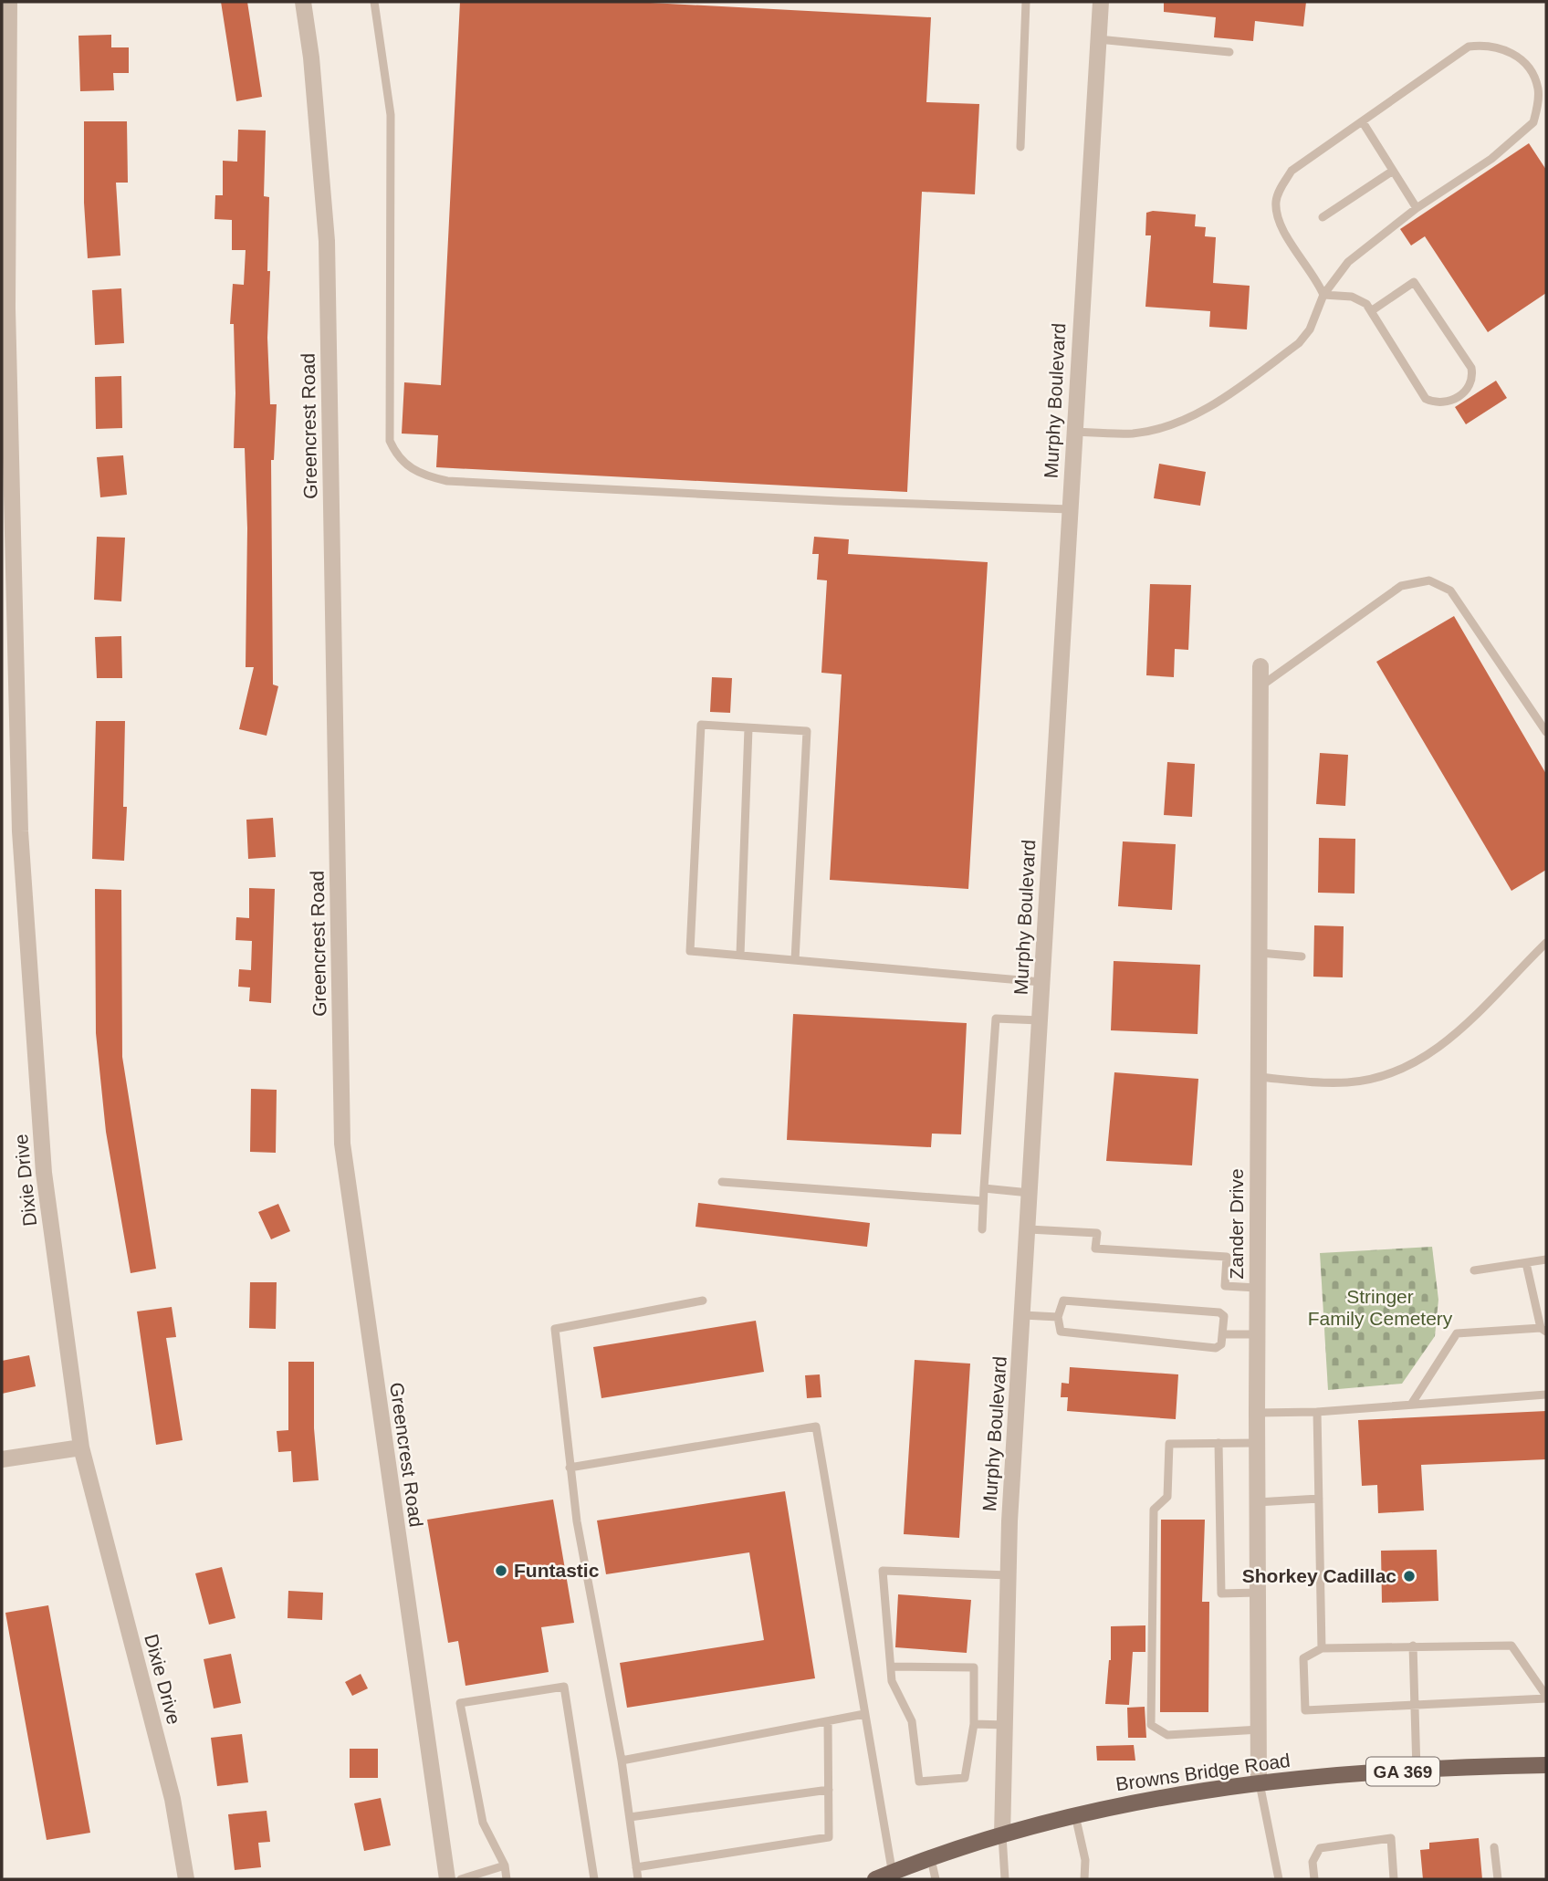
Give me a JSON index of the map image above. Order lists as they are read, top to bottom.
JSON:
{
  "streets": {
    "main road": ["GA 369", "Browns Bridge Road"],
    "street": [
      "Murphy Boulevard",
      "Greencrest Road",
      "Dixie Drive",
      "Zander Drive"
    ]
  },
  "crossings": [
    ["Murphy Boulevard", "Browns Bridge Road"],
    ["Zander Drive", "Browns Bridge Road"]
  ],
  "parks": ["Stringer Family Cemetery"],
  "places": ["Funtastic", "Shorkey Cadillac"]
}
